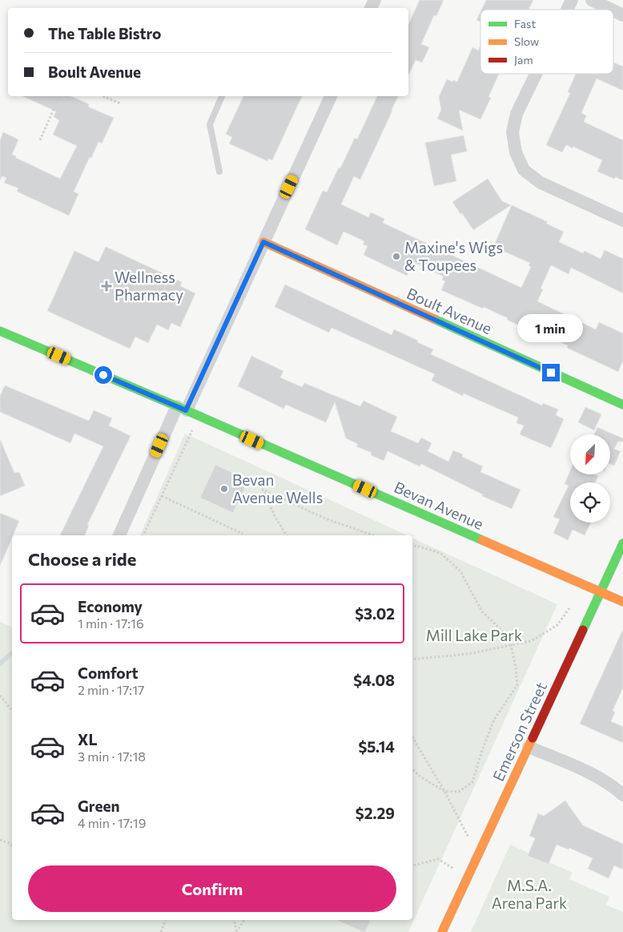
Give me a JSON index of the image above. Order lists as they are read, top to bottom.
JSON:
{
  "streets": {
    "street": ["Boult Avenue", "Bevan Avenue", "Emerson Street"]
  },
  "crossings": [
    ["Bevan Avenue", "Emerson Street"]
  ],
  "parks": ["Mill Lake Park", "M.S.A. Arena Park"],
  "places": {
    "other": ["Maxine's Wigs & Toupees", "Bevan Avenue Wells"],
    "health": ["Wellness Pharmacy"]
  },
  "legend": ["Fast", "Slow", "Jam"],
  "north": "bottom left",
  "page": {
    "banner": ["The Table Bistro", "Boult Avenue"],
    "bubble": "1 min",
    "heading": "Choose a ride",
    "list": [
      {
        "name": "Economy",
        "note": "1 min · 17:16",
        "value": "$3.02"
      },
      {
        "name": "Comfort",
        "note": "2 min · 17:17",
        "value": "$4.08"
      },
      {
        "name": "XL",
        "note": "3 min · 17:18",
        "value": "$5.14"
      },
      {
        "name": "Green",
        "note": "4 min · 17:19",
        "value": "$2.29"
      }
    ],
    "buttons": "Confirm"
  }
}
